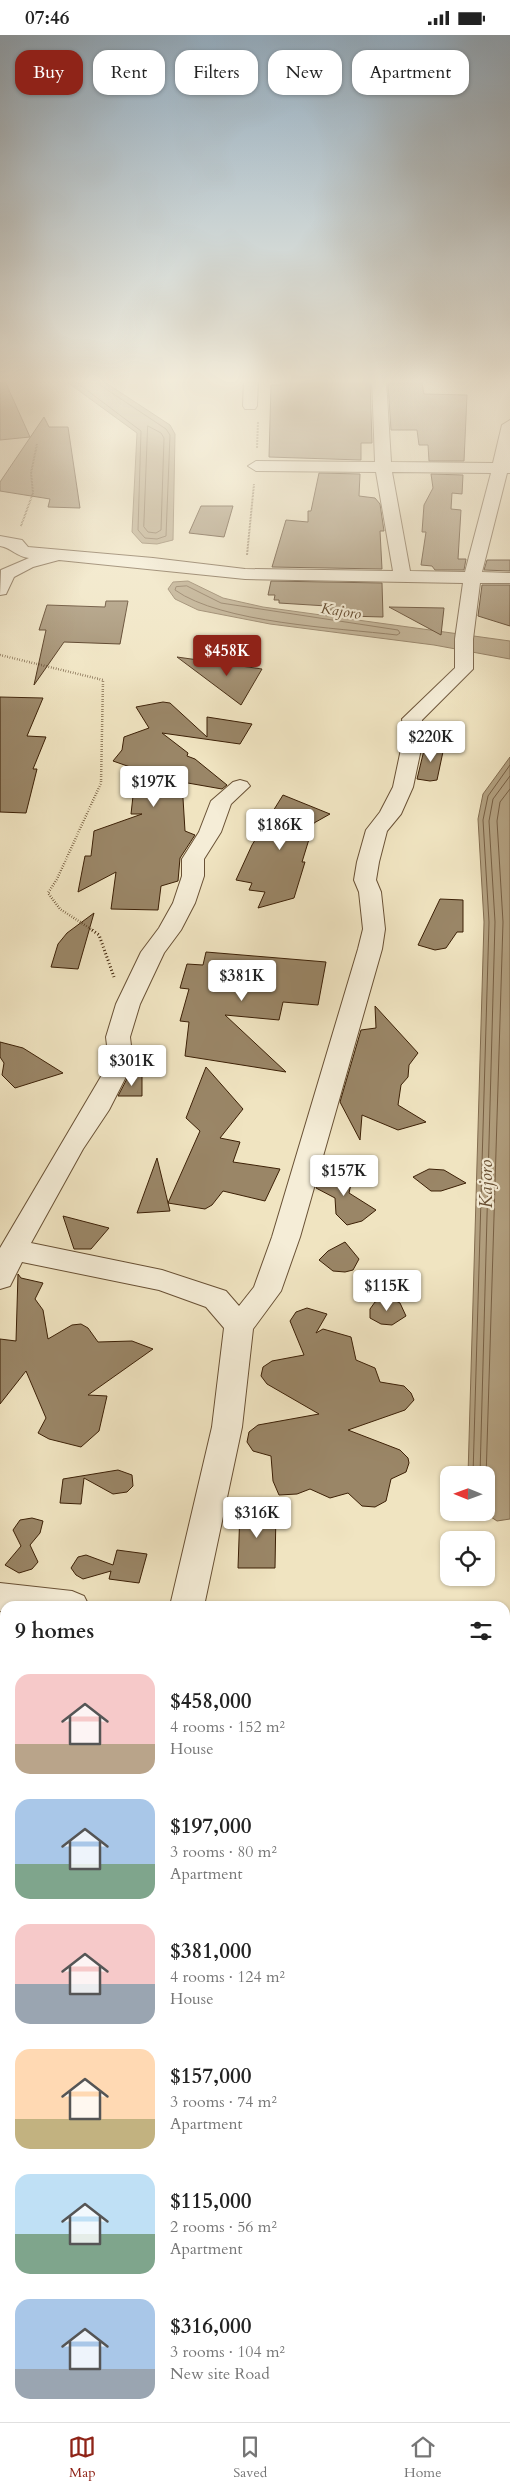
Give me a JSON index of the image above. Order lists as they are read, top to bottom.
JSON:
{
  "water": ["Kajoro"],
  "north": "left",
  "page": {
    "status": "07:46",
    "chip": [
      "Buy",
      "Rent",
      "Filters",
      "New",
      "Apartment"
    ],
    "price": [
      "$458K",
      "$220K",
      "$197K",
      "$186K",
      "$381K",
      "$301K",
      "$157K",
      "$115K",
      "$316K"
    ],
    "heading": "9 homes",
    "list": [
      {
        "name": "$458,000",
        "note": "4 rooms · 152 m² · House"
      },
      {
        "name": "$197,000",
        "note": "3 rooms · 80 m² · Apartment"
      },
      {
        "name": "$381,000",
        "note": "4 rooms · 124 m² · House"
      },
      {
        "name": "$157,000",
        "note": "3 rooms · 74 m² · Apartment"
      },
      {
        "name": "$115,000",
        "note": "2 rooms · 56 m² · Apartment"
      },
      {
        "name": "$316,000",
        "note": "3 rooms · 104 m² · New site Road"
      }
    ],
    "tabs": ["Map", "Saved", "Home"]
  }
}
